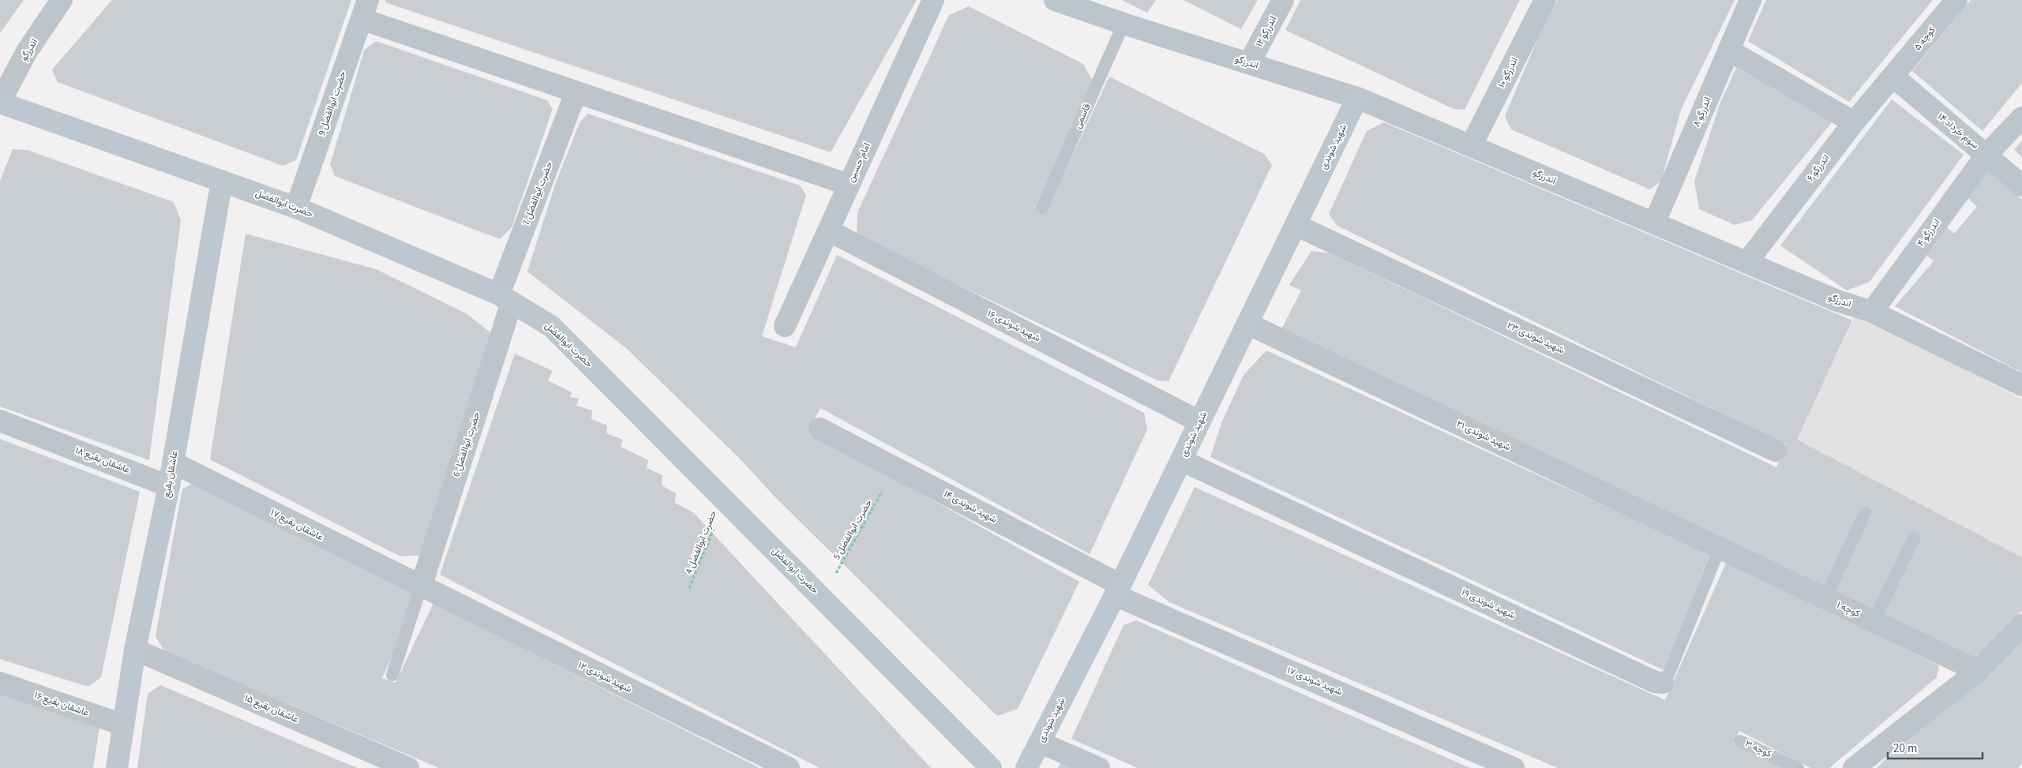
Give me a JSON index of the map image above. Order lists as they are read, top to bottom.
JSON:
{
  "streets": {
    "street": [
      "اندرزگو ۱۲",
      "کوچه ۵",
      "اندرزگو",
      "اندرزگو ۱۰",
      "حضرت ابوالفضل 9",
      "اندرزگو ۸",
      "سوم خرداد ۱۴",
      "شهید شوندی",
      "امام حسین",
      "اندرزگو ۶",
      "حضرت ابوالفضل 7",
      "حضرت ابوالفضل",
      "اندرزگو ۴",
      "شهید شوندی ۱۶",
      "شهید شوندی ۲۳",
      "شهید شوندی ۲۱",
      "حضرت ابوالفضل 6",
      "عاشقان بقیع ۱۸",
      "عاشقان بقیع",
      "شهید شوندی ۱۴",
      "عاشقان بقیع ۱۷",
      "شهید شوندی ۱۹",
      "کوچه ۱",
      "شهید شوندی ۱۲",
      "شهید شوندی ۱۷",
      "عاشقان بقیع ۱۶",
      "عاشقان بقیع ۱۵"
    ],
    "lane": ["قاسمی", "کوچه ۳"],
    "path": ["حضرت ابوالفضل 5", "حضرت ابوالفضل 4"]
  },
  "crossings": [
    ["اندرزگو ۱۲", "اندرزگو"],
    ["کوچه ۵", "سوم خرداد ۱۴"],
    ["کوچه ۵", "اندرزگو ۶"],
    ["اندرزگو", "اندرزگو ۱۰"],
    ["اندرزگو", "اندرزگو ۸"],
    ["اندرزگو", "قاسمی"],
    ["اندرزگو", "شهید شوندی"],
    ["اندرزگو", "اندرزگو ۶"],
    ["اندرزگو", "حضرت ابوالفضل"],
    ["اندرزگو", "اندرزگو ۴"],
    ["حضرت ابوالفضل 9", "حضرت ابوالفضل"],
    ["سوم خرداد ۱۴", "اندرزگو ۶"],
    ["سوم خرداد ۱۴", "اندرزگو ۴"],
    ["شهید شوندی", "شهید شوندی ۱۶"],
    ["شهید شوندی", "شهید شوندی ۲۳"],
    ["شهید شوندی", "شهید شوندی ۲۱"],
    ["شهید شوندی", "شهید شوندی ۱۴"],
    ["شهید شوندی", "شهید شوندی ۱۹"],
    ["شهید شوندی", "شهید شوندی ۱۷"],
    ["امام حسین", "شهید شوندی ۱۶"],
    ["حضرت ابوالفضل 7", "حضرت ابوالفضل"],
    ["حضرت ابوالفضل 7", "حضرت ابوالفضل 6"],
    ["حضرت ابوالفضل", "حضرت ابوالفضل 6"],
    ["حضرت ابوالفضل", "عاشقان بقیع"],
    ["حضرت ابوالفضل", "حضرت ابوالفضل 5"],
    ["حضرت ابوالفضل", "حضرت ابوالفضل 4"],
    ["شهید شوندی ۲۱", "شهید شوندی ۱۹"],
    ["شهید شوندی ۲۱", "کوچه ۱"],
    ["حضرت ابوالفضل 6", "عاشقان بقیع ۱۷"],
    ["حضرت ابوالفضل 6", "شهید شوندی ۱۲"],
    ["عاشقان بقیع ۱۸", "عاشقان بقیع"],
    ["عاشقان بقیع", "عاشقان بقیع ۱۷"],
    ["عاشقان بقیع", "عاشقان بقیع ۱۶"],
    ["عاشقان بقیع", "عاشقان بقیع ۱۵"],
    ["شهید شوندی ۱۴", "حضرت ابوالفضل 5"],
    ["شهید شوندی ۱۴", "شهید شوندی ۱۷"],
    ["عاشقان بقیع ۱۷", "شهید شوندی ۱۲"],
    ["شهید شوندی ۱۹", "کوچه ۱"]
  ],
  "scale_bar": "20 m"
}
